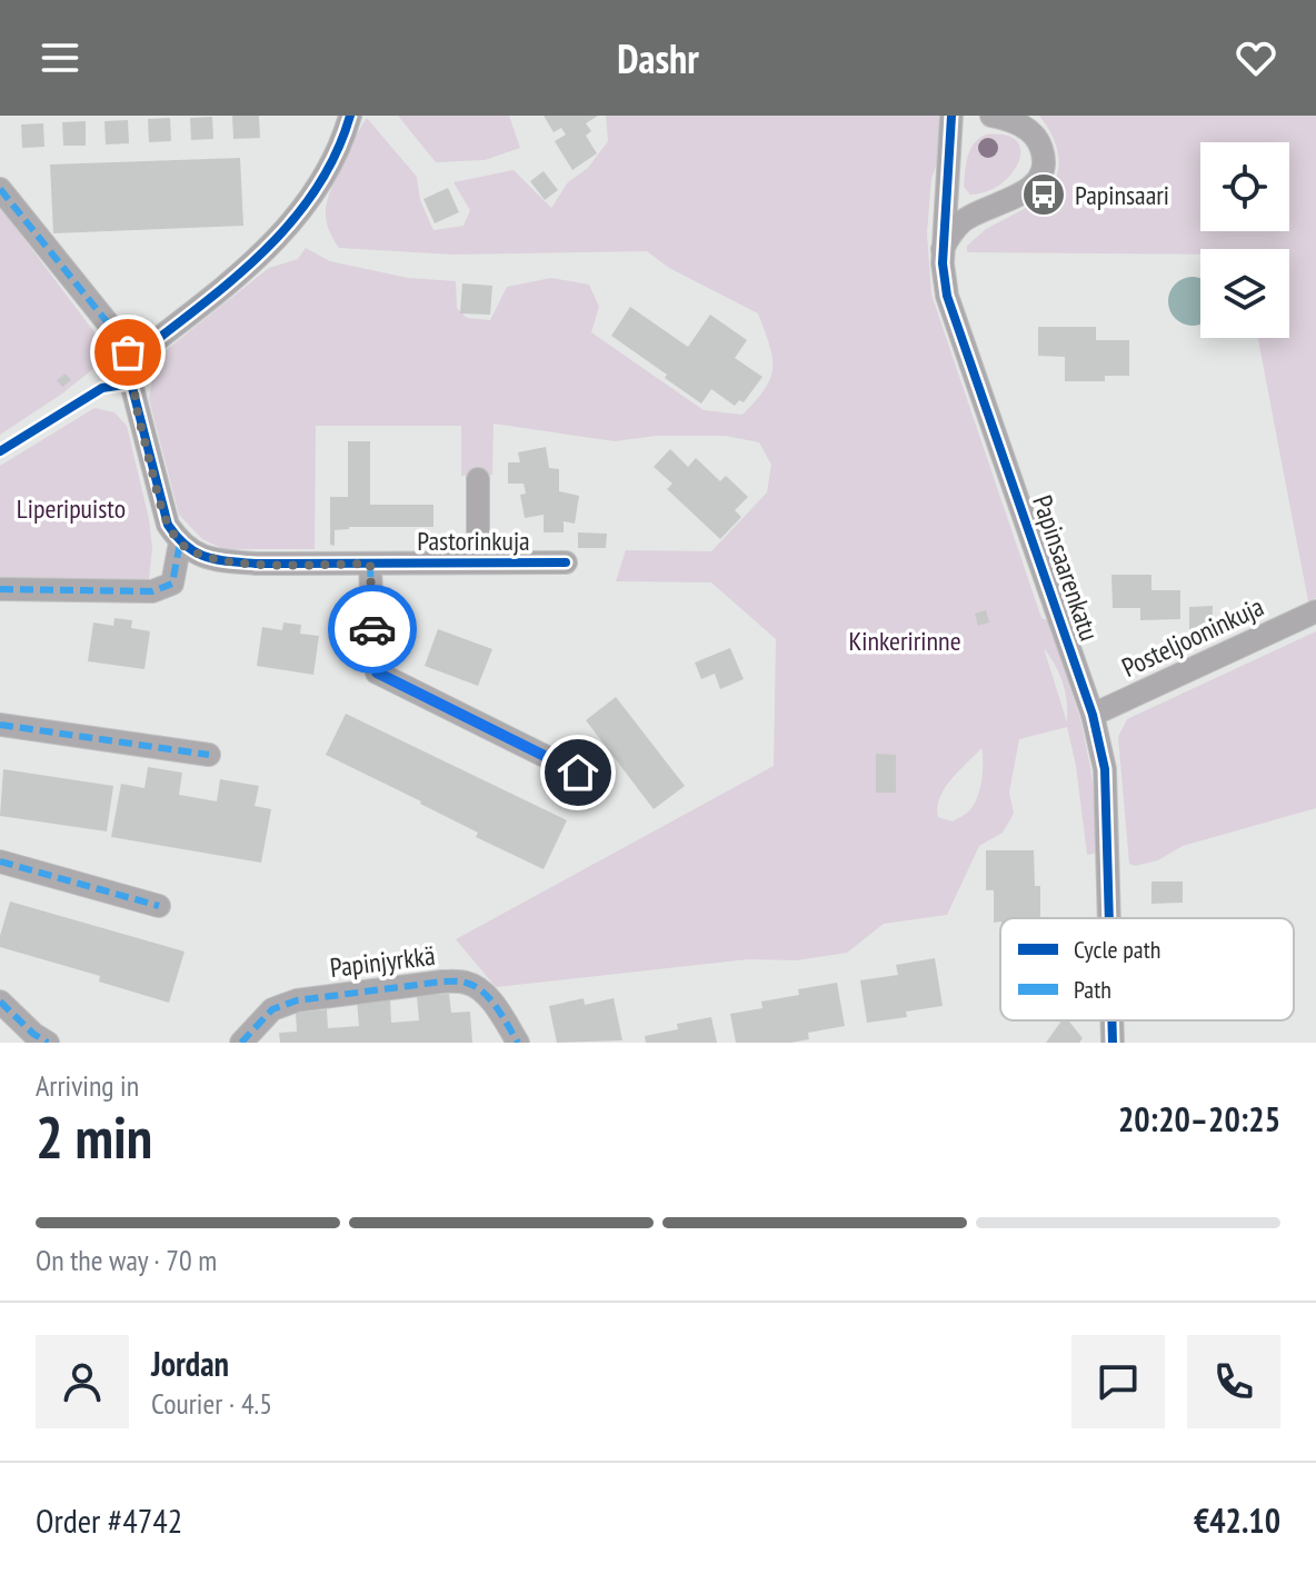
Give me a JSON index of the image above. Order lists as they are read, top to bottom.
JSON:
{
  "streets": {
    "street": [
      "Pastorinkuja",
      "Papinsaarenkatu",
      "Posteljooninkuja",
      "Papinjyrkkä"
    ]
  },
  "crossings": [
    ["Papinsaarenkatu", "Posteljooninkuja"]
  ],
  "parks": ["Liperipuisto", "Kinkeririnne"],
  "places": {
    "bus stop": ["Papinsaari"]
  },
  "legend": ["Cycle path", "Path"],
  "page": {
    "header": "Dashr",
    "heading": ["2 min", "Arriving in", "20:20–20:25"],
    "panel": [
      "Jordan",
      "Courier · 4.5",
      "Order #4742",
      "€42.10"
    ],
    "bar": "On the way · 70 m"
  }
}
